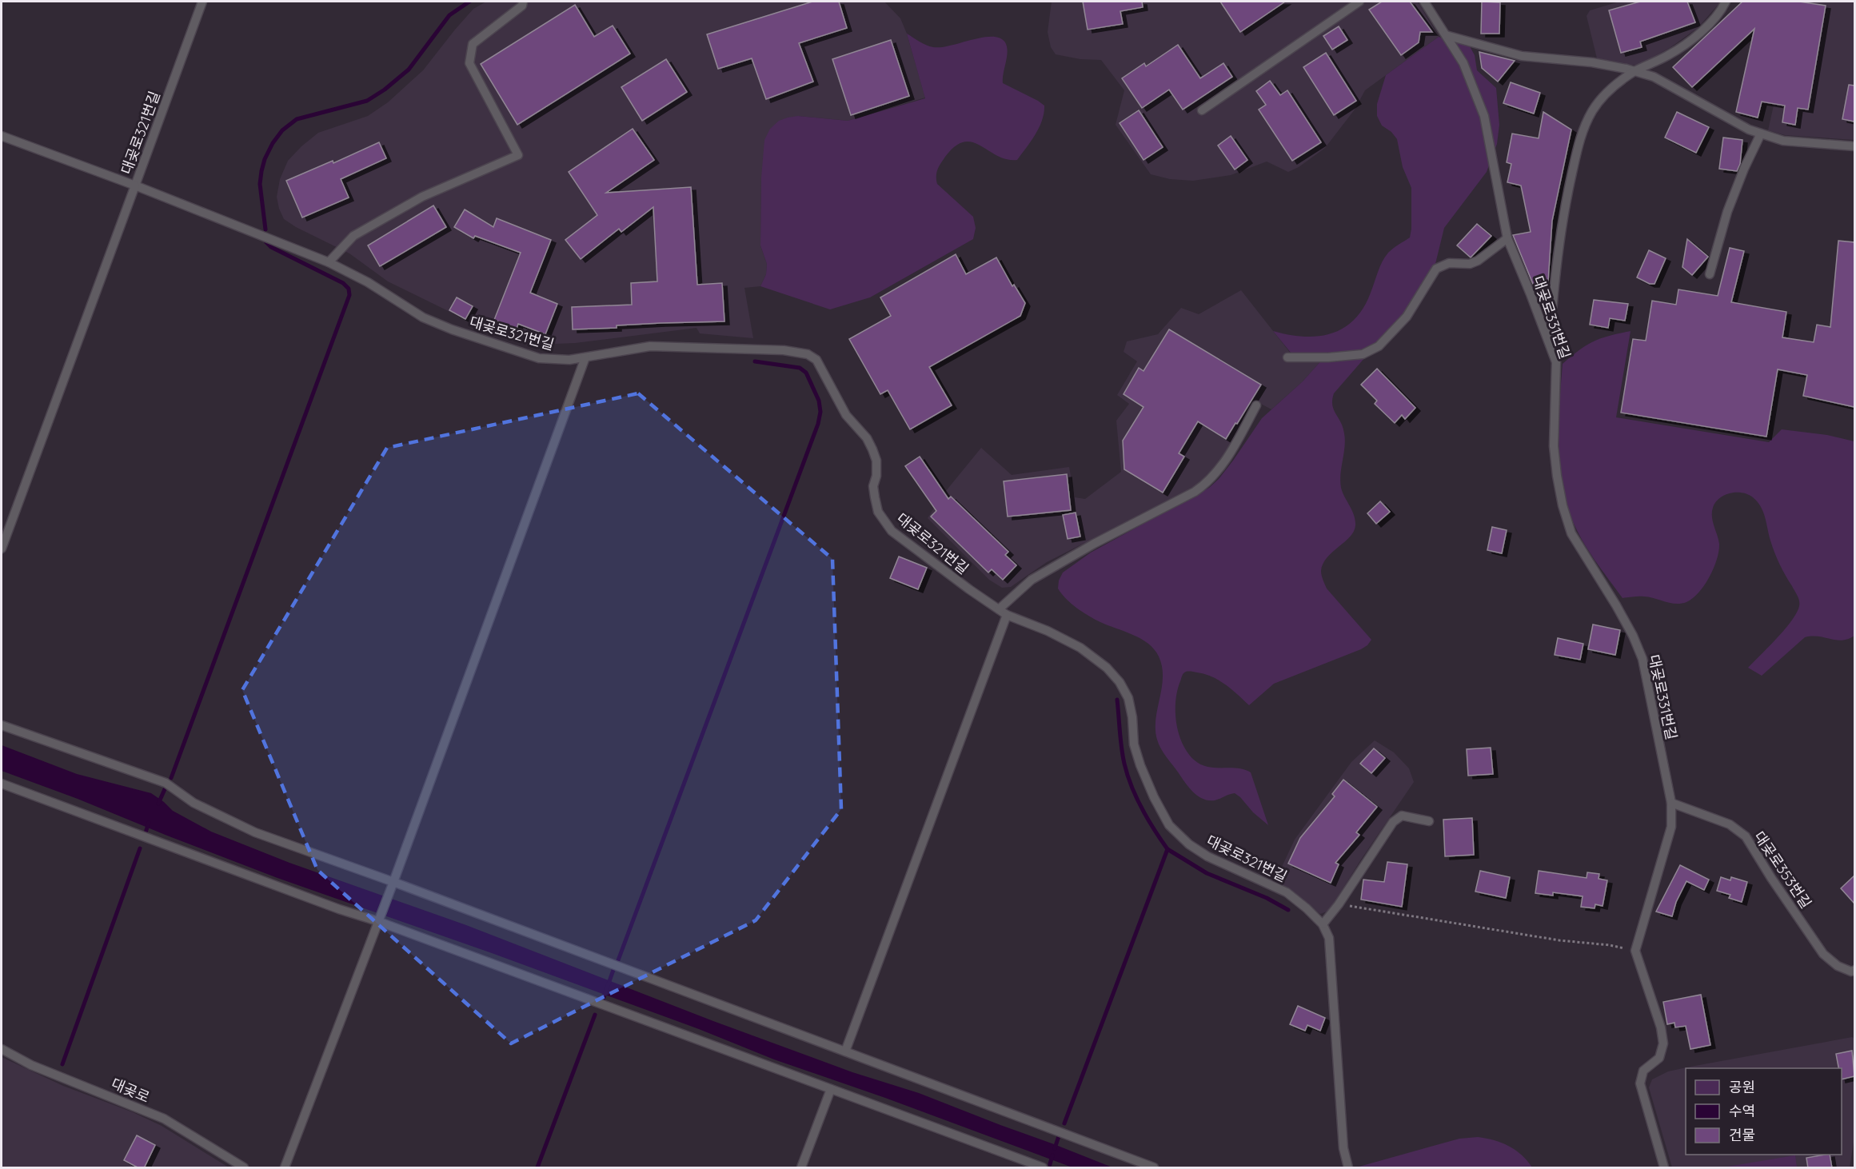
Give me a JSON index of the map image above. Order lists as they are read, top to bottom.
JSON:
{
  "streets": {
    "lane": [
      "대곶로321번길",
      "대곶로331번길",
      "대곶로353번길",
      "대곶로"
    ]
  },
  "crossings": [
    ["대곶로331번길", "대곶로353번길"]
  ],
  "legend": ["공원", "수역", "건물"]
}
